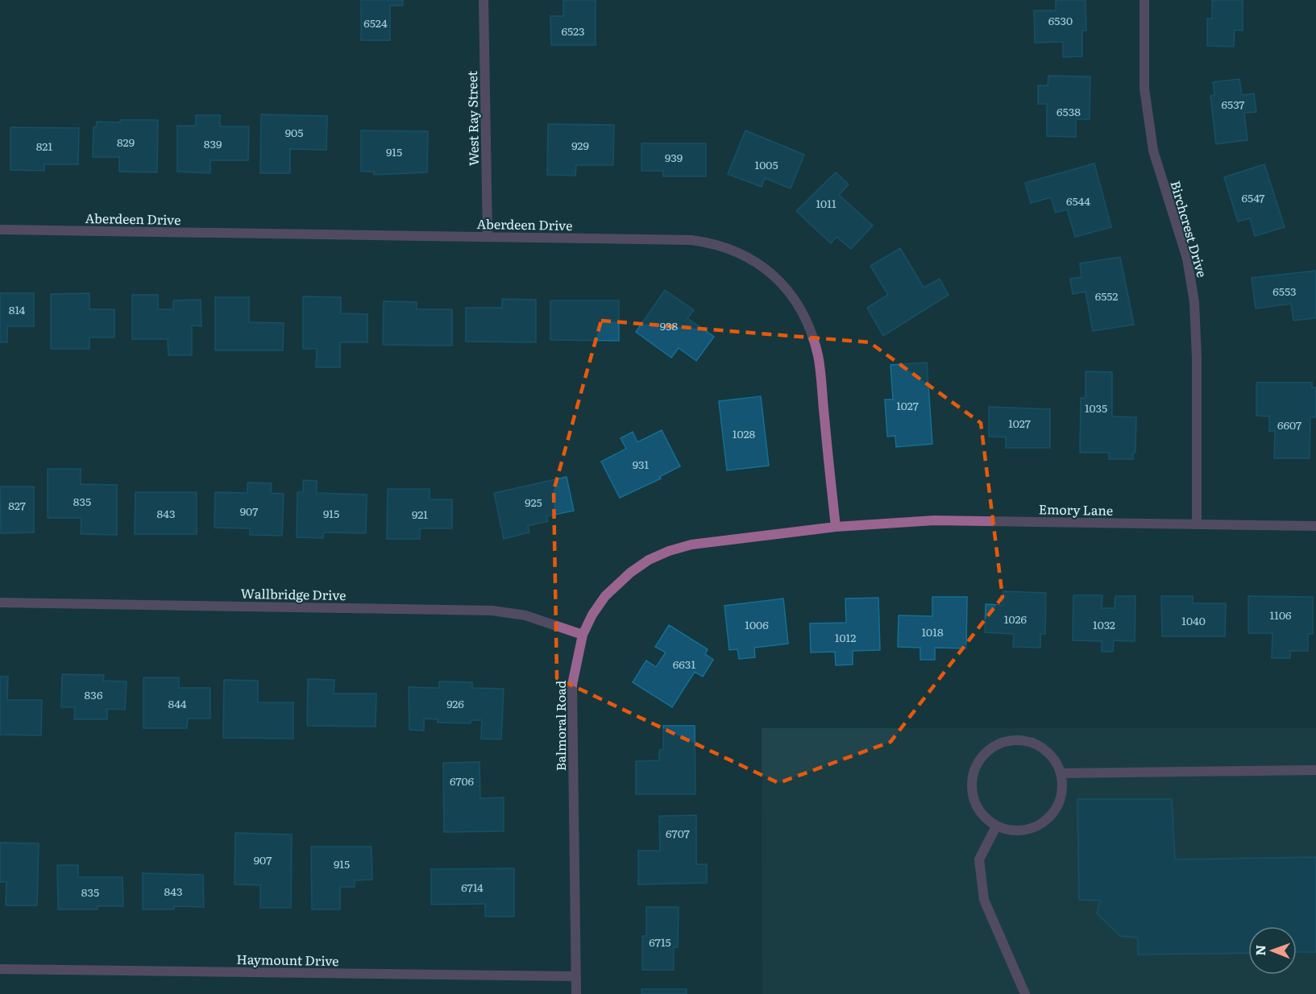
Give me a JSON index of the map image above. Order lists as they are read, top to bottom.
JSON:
{
  "streets": {
    "street": [
      "West Ray Street",
      "Aberdeen Drive",
      "Birchcrest Drive",
      "Emory Lane",
      "Wallbridge Drive",
      "Balmoral Road",
      "Haymount Drive"
    ]
  },
  "crossings": [
    ["West Ray Street", "Aberdeen Drive"],
    ["Aberdeen Drive", "Emory Lane"],
    ["Aberdeen Drive", "Balmoral Road"],
    ["Birchcrest Drive", "Emory Lane"],
    ["Emory Lane", "Balmoral Road"],
    ["Wallbridge Drive", "Balmoral Road"],
    ["Balmoral Road", "Haymount Drive"]
  ],
  "house_numbers": [
    "6530",
    "6524",
    "6523",
    "6537",
    "6538",
    "905",
    "829",
    "839",
    "929",
    "821",
    "915",
    "939",
    "1005",
    "6547",
    "6544",
    "1011",
    "6553",
    "6552",
    "814",
    "938",
    "1027",
    "1035",
    "1027",
    "6607",
    "1028",
    "931",
    "835",
    "925",
    "827",
    "907",
    "843",
    "915",
    "921",
    "1106",
    "1026",
    "1040",
    "1006",
    "1032",
    "1018",
    "1012",
    "6631",
    "836",
    "844",
    "926",
    "6706",
    "6707",
    "907",
    "915",
    "6714",
    "843",
    "835",
    "6715"
  ],
  "north": "left"
}
